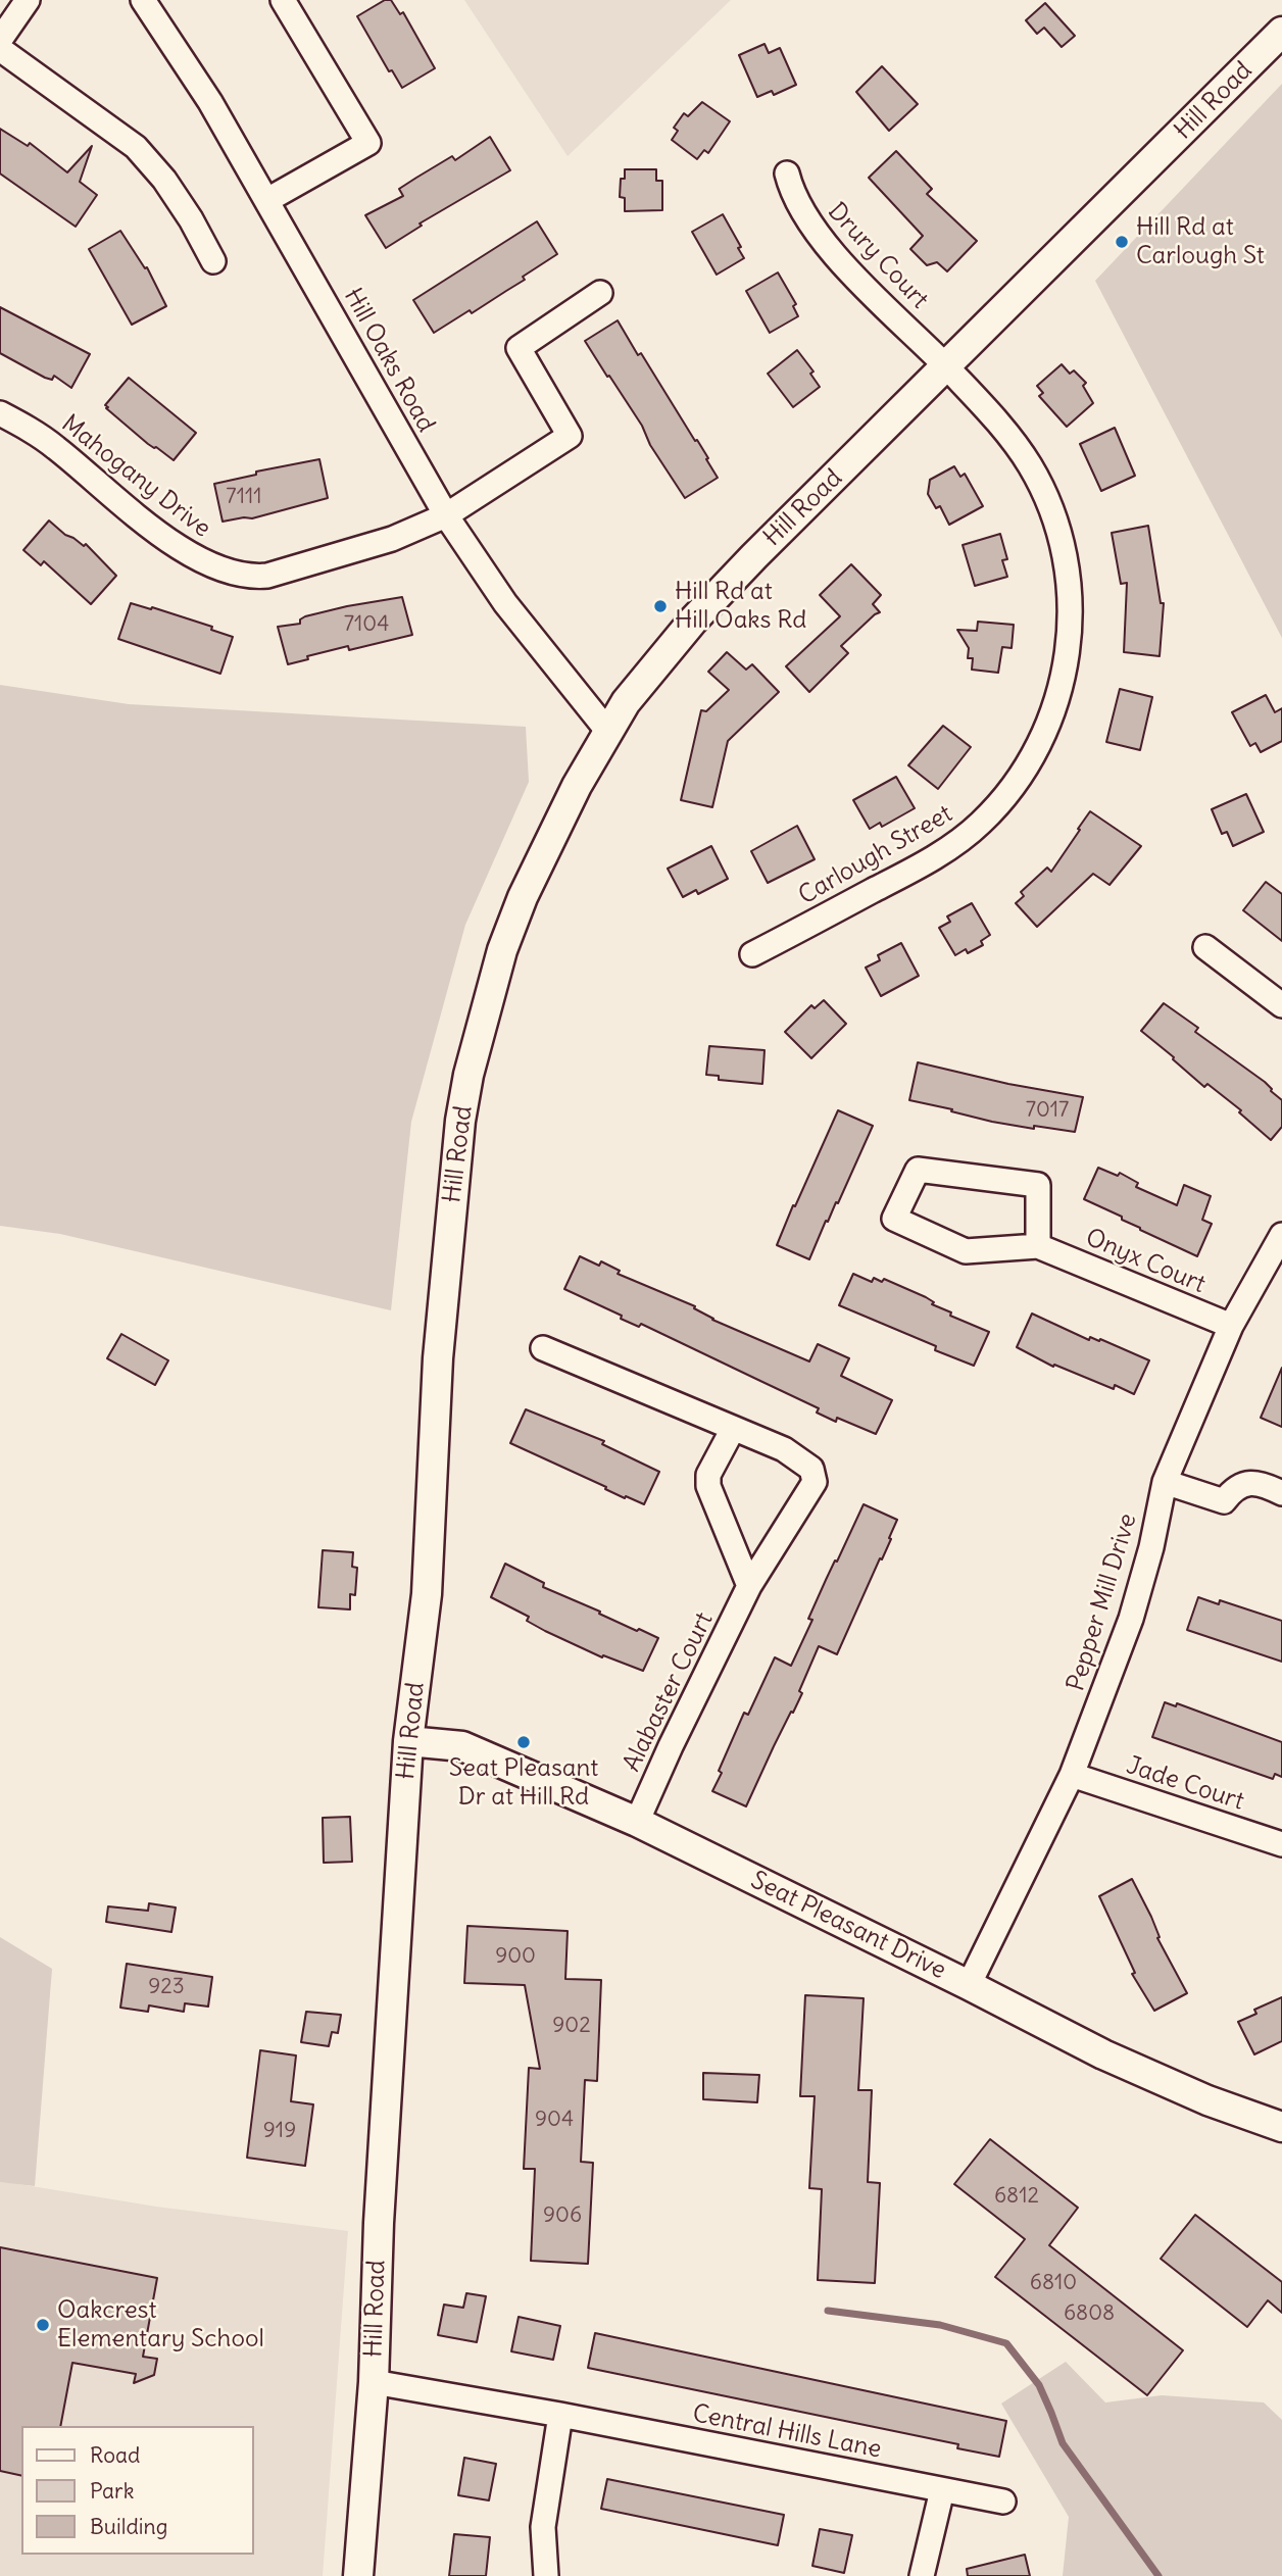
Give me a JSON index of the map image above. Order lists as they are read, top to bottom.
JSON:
{
  "streets": {
    "street": [
      "Hill Road",
      "Drury Court",
      "Hill Oaks Road",
      "Mahogany Drive",
      "Carlough Street",
      "Onyx Court",
      "Pepper Mill Drive",
      "Alabaster Court",
      "Jade Court",
      "Seat Pleasant Drive",
      "Central Hills Lane"
    ]
  },
  "crossings": [
    ["Hill Road", "Drury Court"],
    ["Hill Road", "Hill Oaks Road"],
    ["Hill Road", "Carlough Street"],
    ["Hill Road", "Seat Pleasant Drive"],
    ["Hill Road", "Central Hills Lane"],
    ["Drury Court", "Carlough Street"],
    ["Hill Oaks Road", "Mahogany Drive"],
    ["Onyx Court", "Pepper Mill Drive"],
    ["Pepper Mill Drive", "Jade Court"],
    ["Pepper Mill Drive", "Seat Pleasant Drive"],
    ["Alabaster Court", "Seat Pleasant Drive"]
  ],
  "places": [
    "Hill Rd at Carlough St",
    "Hill Rd at Hill Oaks Rd",
    "Seat Pleasant Dr at Hill Rd",
    "Oakcrest Elementary School"
  ],
  "house_numbers": [
    "7111",
    "7104",
    "7017",
    "900",
    "923",
    "902",
    "904",
    "919",
    "6812",
    "906",
    "6810",
    "6808"
  ],
  "legend": ["Road", "Park", "Building"]
}
